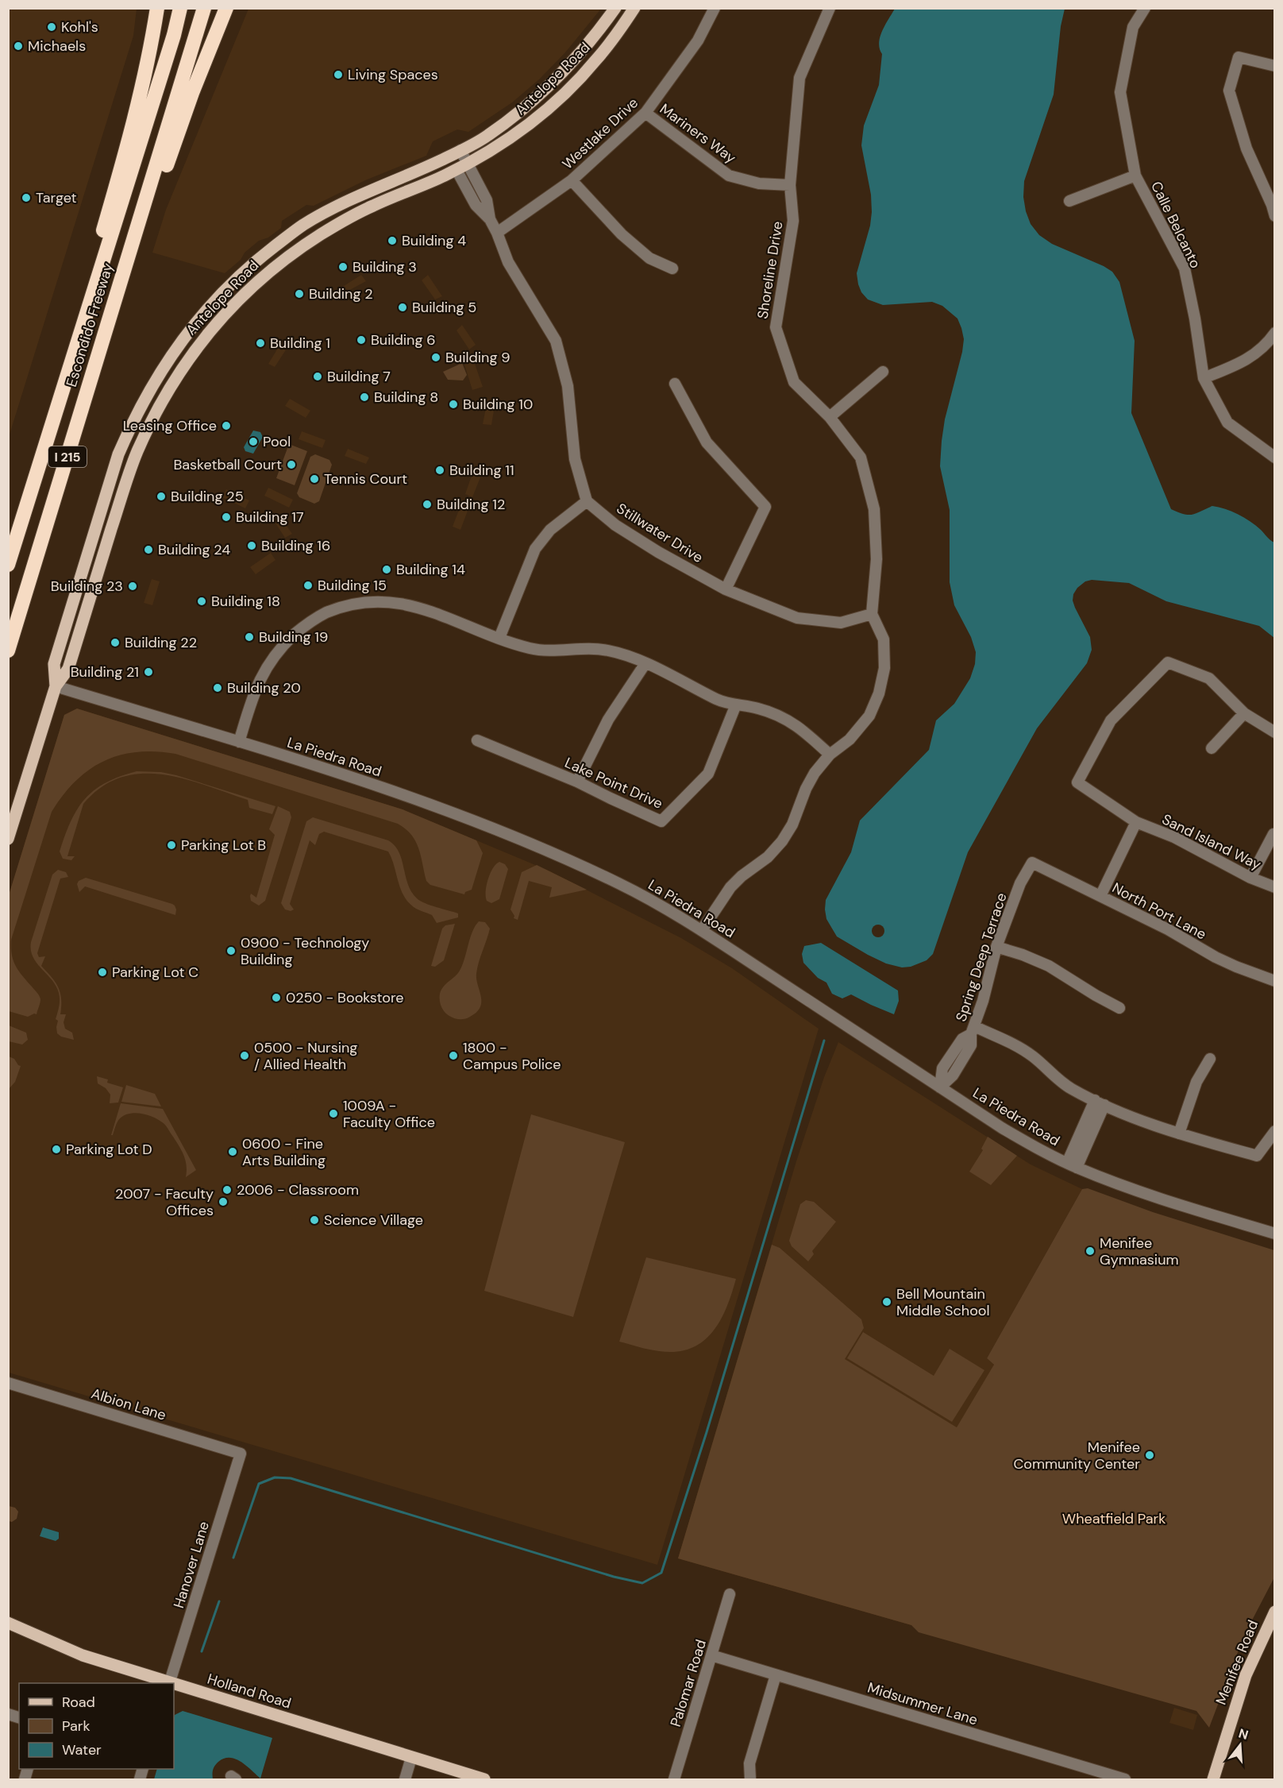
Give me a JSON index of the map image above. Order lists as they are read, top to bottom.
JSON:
{
  "streets": {
    "highway": ["Escondido Freeway", "I 215"],
    "main road": ["Antelope Road", "Menifee Road", "Holland Road"],
    "street": [
      "Westlake Drive",
      "Mariners Way",
      "Calle Belcanto",
      "Shoreline Drive",
      "Stillwater Drive",
      "La Piedra Road",
      "Lake Point Drive",
      "Sand Island Way",
      "North Port Lane",
      "Spring Deep Terrace",
      "Albion Lane",
      "Hanover Lane",
      "Palomar Road",
      "Midsummer Lane"
    ]
  },
  "crossings": [
    ["Antelope Road", "La Piedra Road"],
    ["Westlake Drive", "Mariners Way"],
    ["Mariners Way", "Shoreline Drive"],
    ["Shoreline Drive", "Stillwater Drive"],
    ["Shoreline Drive", "La Piedra Road"],
    ["La Piedra Road", "Spring Deep Terrace"],
    ["North Port Lane", "Spring Deep Terrace"],
    ["Albion Lane", "Hanover Lane"],
    ["Palomar Road", "Midsummer Lane"]
  ],
  "parks": ["Wheatfield Park"],
  "places": [
    "Kohl's",
    "Michaels",
    "Living Spaces",
    "Target",
    "Building 4",
    "Building 3",
    "Building 2",
    "Building 5",
    "Building 6",
    "Building 1",
    "Building 9",
    "Building 7",
    "Building 8",
    "Building 10",
    "Leasing Office",
    "Pool",
    "Basketball Court",
    "Building 11",
    "Tennis Court",
    "Building 25",
    "Building 12",
    "Building 17",
    "Building 16",
    "Building 24",
    "Building 14",
    "Building 15",
    "Building 23",
    "Building 18",
    "Building 19",
    "Building 22",
    "Building 21",
    "Building 20",
    "Parking Lot B",
    "0900 - Technology Building",
    "Parking Lot C",
    "0250 - Bookstore",
    "0500 - Nursing / Allied Health",
    "1800 - Campus Police",
    "1009A - Faculty Office",
    "Parking Lot D",
    "0600 - Fine Arts Building",
    "2006 - Classroom",
    "2007 - Faculty Offices",
    "Science Village",
    "Menifee Gymnasium",
    "Bell Mountain Middle School",
    "Menifee Community Center"
  ],
  "legend": ["Road", "Park", "Water"],
  "north": "top"
}
